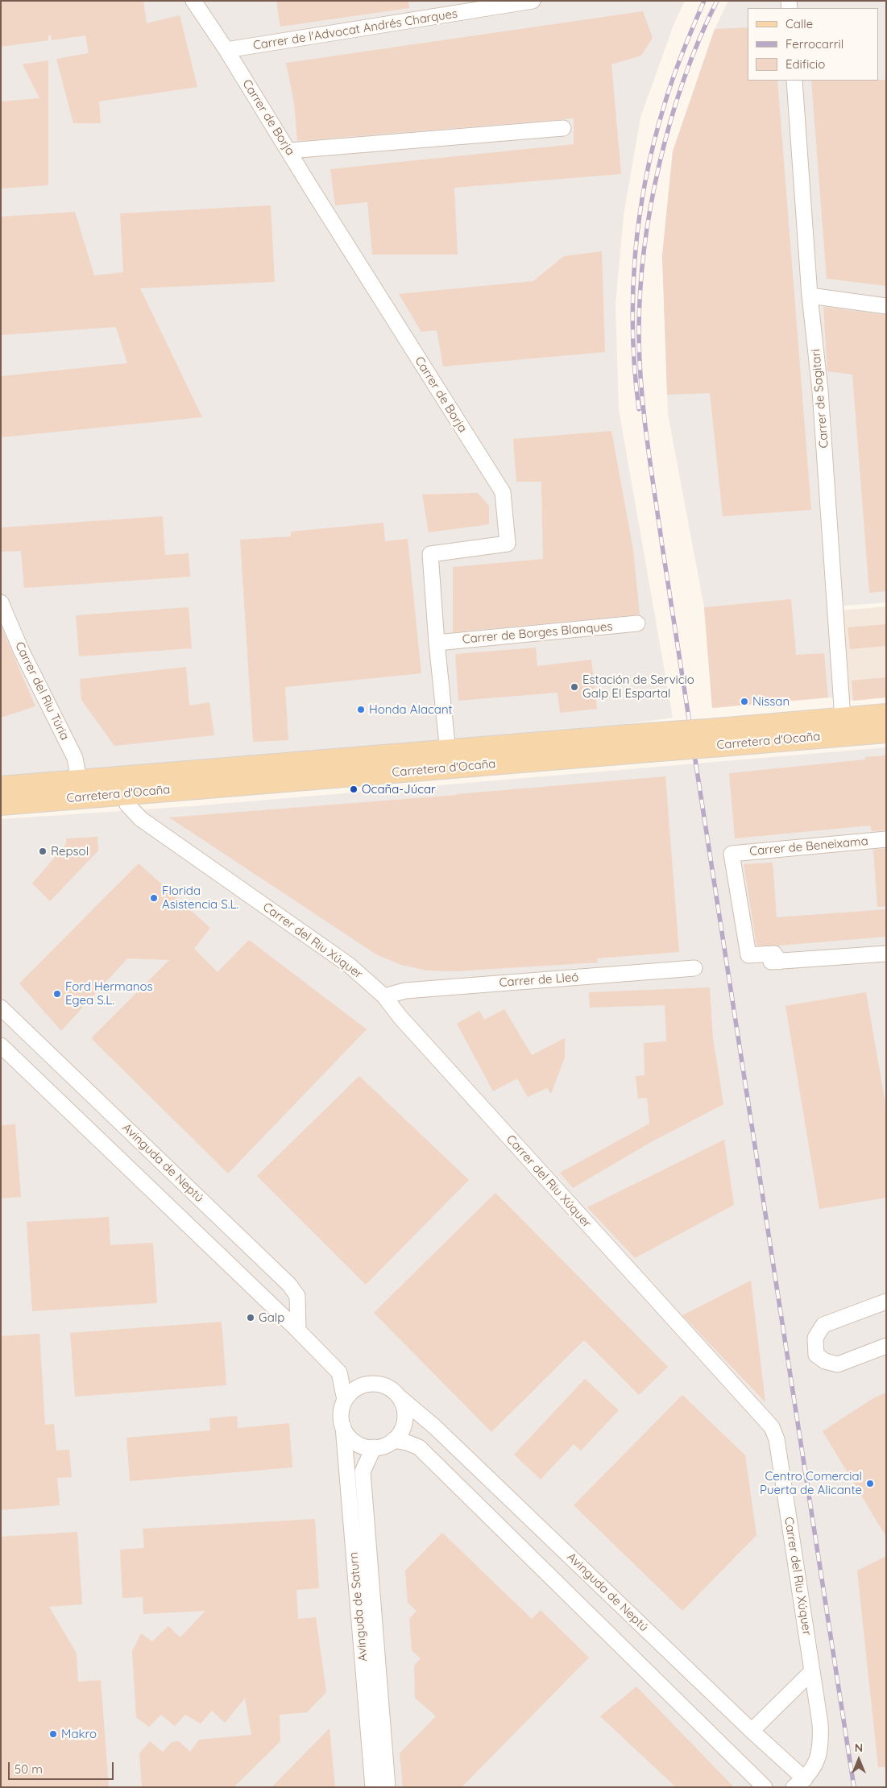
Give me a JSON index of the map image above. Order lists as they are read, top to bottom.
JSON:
{
  "streets": {
    "main road": ["Carretera d'Ocaña"],
    "street": [
      "Carrer de l'Advocat Andrés Charques",
      "Carrer de Borja",
      "Carrer de Sagitari",
      "Carrer de Borges Blanques",
      "Carrer del Riu Túria",
      "Carrer de Beneixama",
      "Carrer del Riu Xúquer",
      "Carrer de Lleó",
      "Avinguda de Neptú",
      "Avinguda de Saturn"
    ]
  },
  "crossings": [
    ["Carrer de l'Advocat Andrés Charques", "Carrer de Borja"],
    ["Carrer de Borja", "Carrer de Borges Blanques"],
    ["Carrer de Borja", "Carretera d'Ocaña"],
    ["Carrer de Sagitari", "Carretera d'Ocaña"],
    ["Carrer del Riu Túria", "Carretera d'Ocaña"],
    ["Carretera d'Ocaña", "Carrer del Riu Xúquer"],
    ["Carrer del Riu Xúquer", "Carrer de Lleó"],
    ["Carrer del Riu Xúquer", "Avinguda de Neptú"],
    ["Avinguda de Neptú", "Avinguda de Saturn"]
  ],
  "places": [
    "Estación de Servicio Galp El Espartal",
    "Nissan",
    "Honda Alacant",
    "Ocaña-Júcar",
    "Repsol",
    "Florida Asistencia S.L.",
    "Ford Hermanos Egea S.L.",
    "Galp",
    "Centro Comercial Puerta de Alicante",
    "Makro"
  ],
  "legend": ["Calle", "Ferrocarril", "Edificio"],
  "scale_bar": "50 m",
  "north": "top"
}
